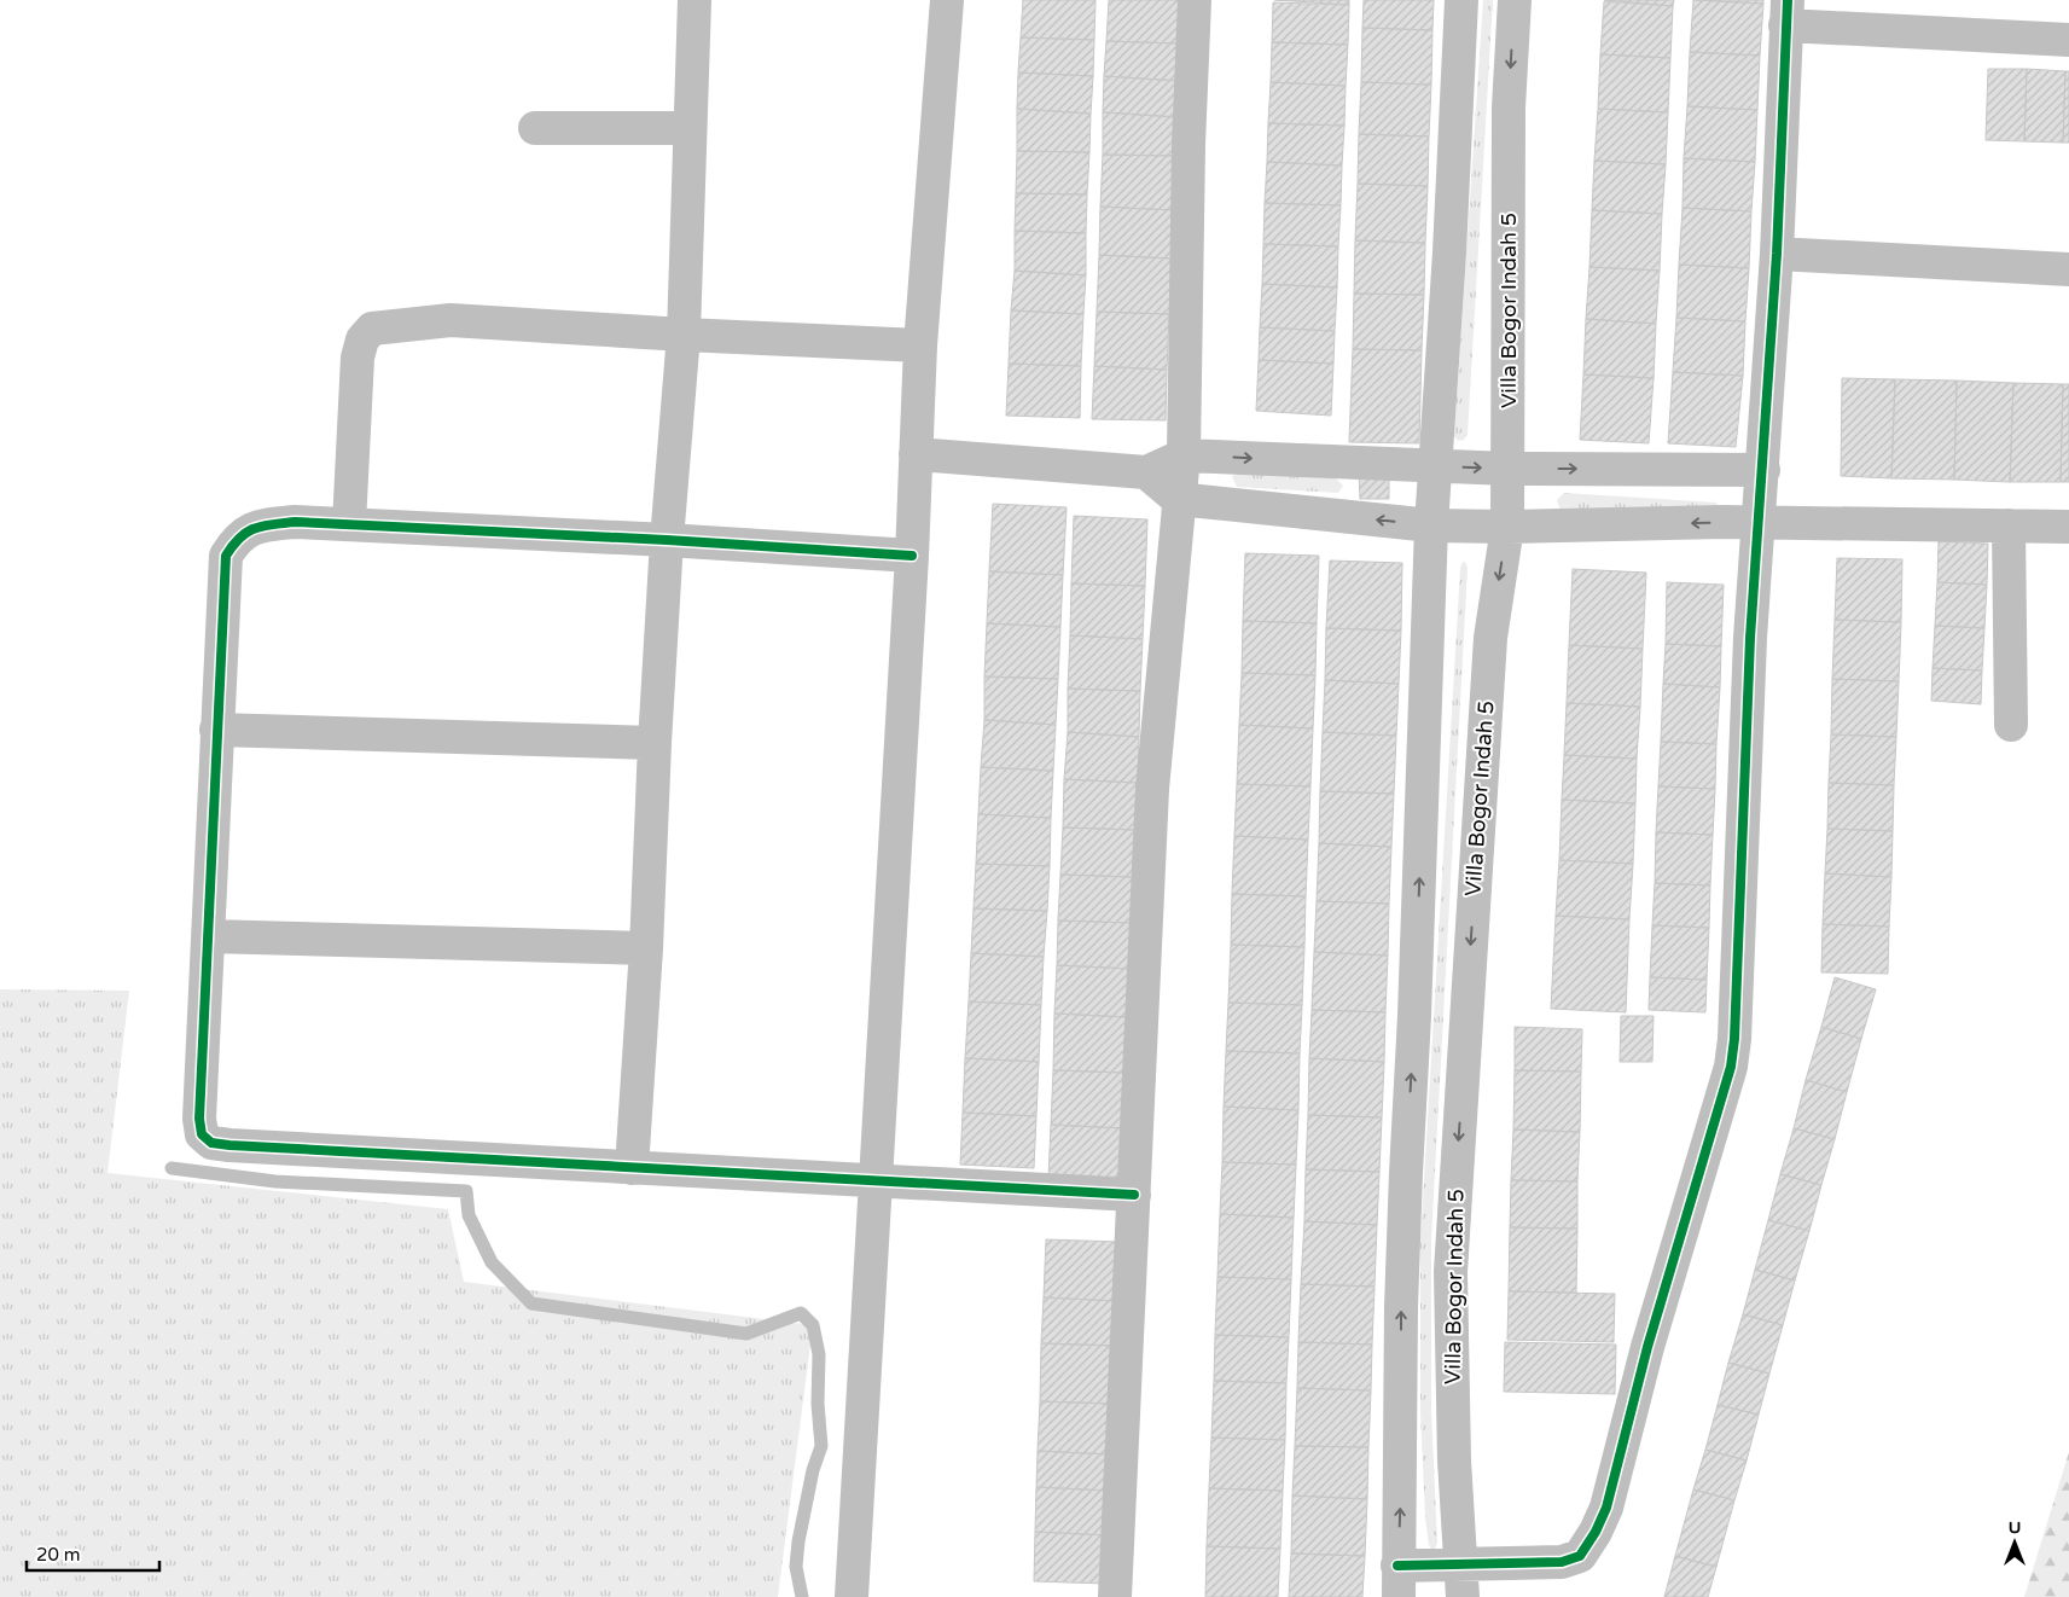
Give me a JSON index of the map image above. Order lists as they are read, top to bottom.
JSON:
{
  "streets": {
    "street": ["Villa Bogor Indah 5"]
  },
  "scale_bar": "20 m",
  "north": "top"
}
